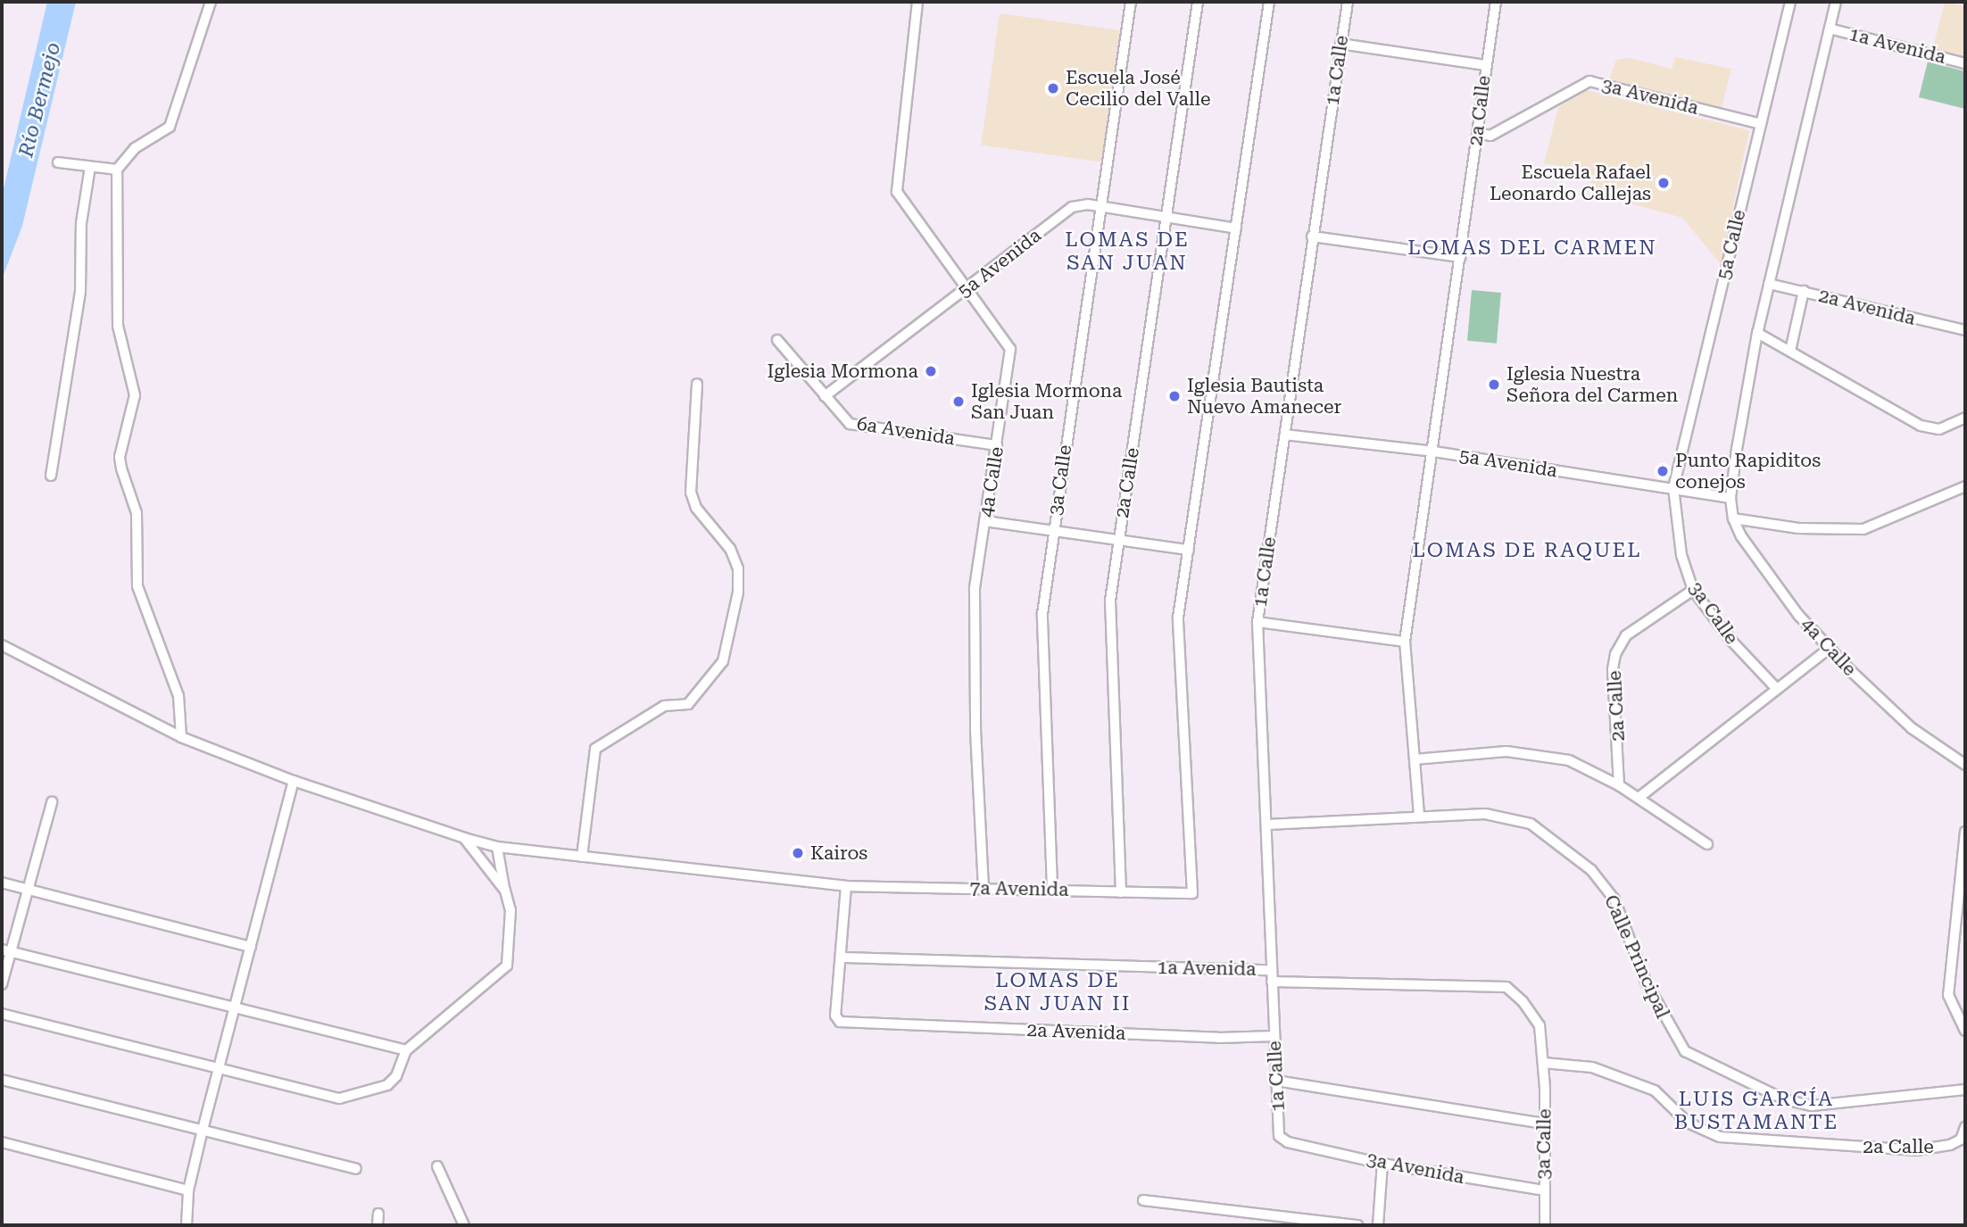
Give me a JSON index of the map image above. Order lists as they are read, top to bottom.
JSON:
{
  "streets": {
    "street": [
      "1a Avenida",
      "1a Calle",
      "3a Avenida",
      "2a Calle",
      "5a Calle",
      "5a Avenida",
      "2a Avenida",
      "6a Avenida",
      "3a Calle",
      "4a Calle",
      "7a Avenida",
      "Calle Principal"
    ]
  },
  "crossings": [
    ["1a Avenida", "1a Calle"],
    ["1a Avenida", "2a Calle"],
    ["1a Avenida", "2a Avenida"],
    ["1a Avenida", "3a Calle"],
    ["1a Calle", "3a Avenida"],
    ["1a Calle", "5a Avenida"],
    ["1a Calle", "2a Avenida"],
    ["3a Avenida", "2a Calle"],
    ["3a Avenida", "5a Calle"],
    ["3a Avenida", "3a Calle"],
    ["2a Calle", "5a Avenida"],
    ["2a Calle", "3a Calle"],
    ["2a Calle", "7a Avenida"],
    ["2a Calle", "Calle Principal"],
    ["5a Calle", "5a Avenida"],
    ["5a Calle", "3a Calle"],
    ["5a Avenida", "6a Avenida"],
    ["5a Avenida", "3a Calle"],
    ["5a Avenida", "4a Calle"],
    ["6a Avenida", "4a Calle"],
    ["3a Calle", "7a Avenida"],
    ["4a Calle", "7a Avenida"]
  ],
  "districts": [
    "LOMAS DE SAN JUAN",
    "LOMAS DEL CARMEN",
    "LOMAS DE RAQUEL",
    "LOMAS DE SAN JUAN II",
    "LUIS GARCÍA BUSTAMANTE"
  ],
  "water": ["Río Bermejo"],
  "places": [
    "Escuela José Cecilio del Valle",
    "Escuela Rafael Leonardo Callejas",
    "Iglesia Mormona",
    "Iglesia Nuestra Señora del Carmen",
    "Iglesia Bautista Nuevo Amanecer",
    "Iglesia Mormona San Juan",
    "Punto Rapiditos conejos",
    "Kairos"
  ]
}
